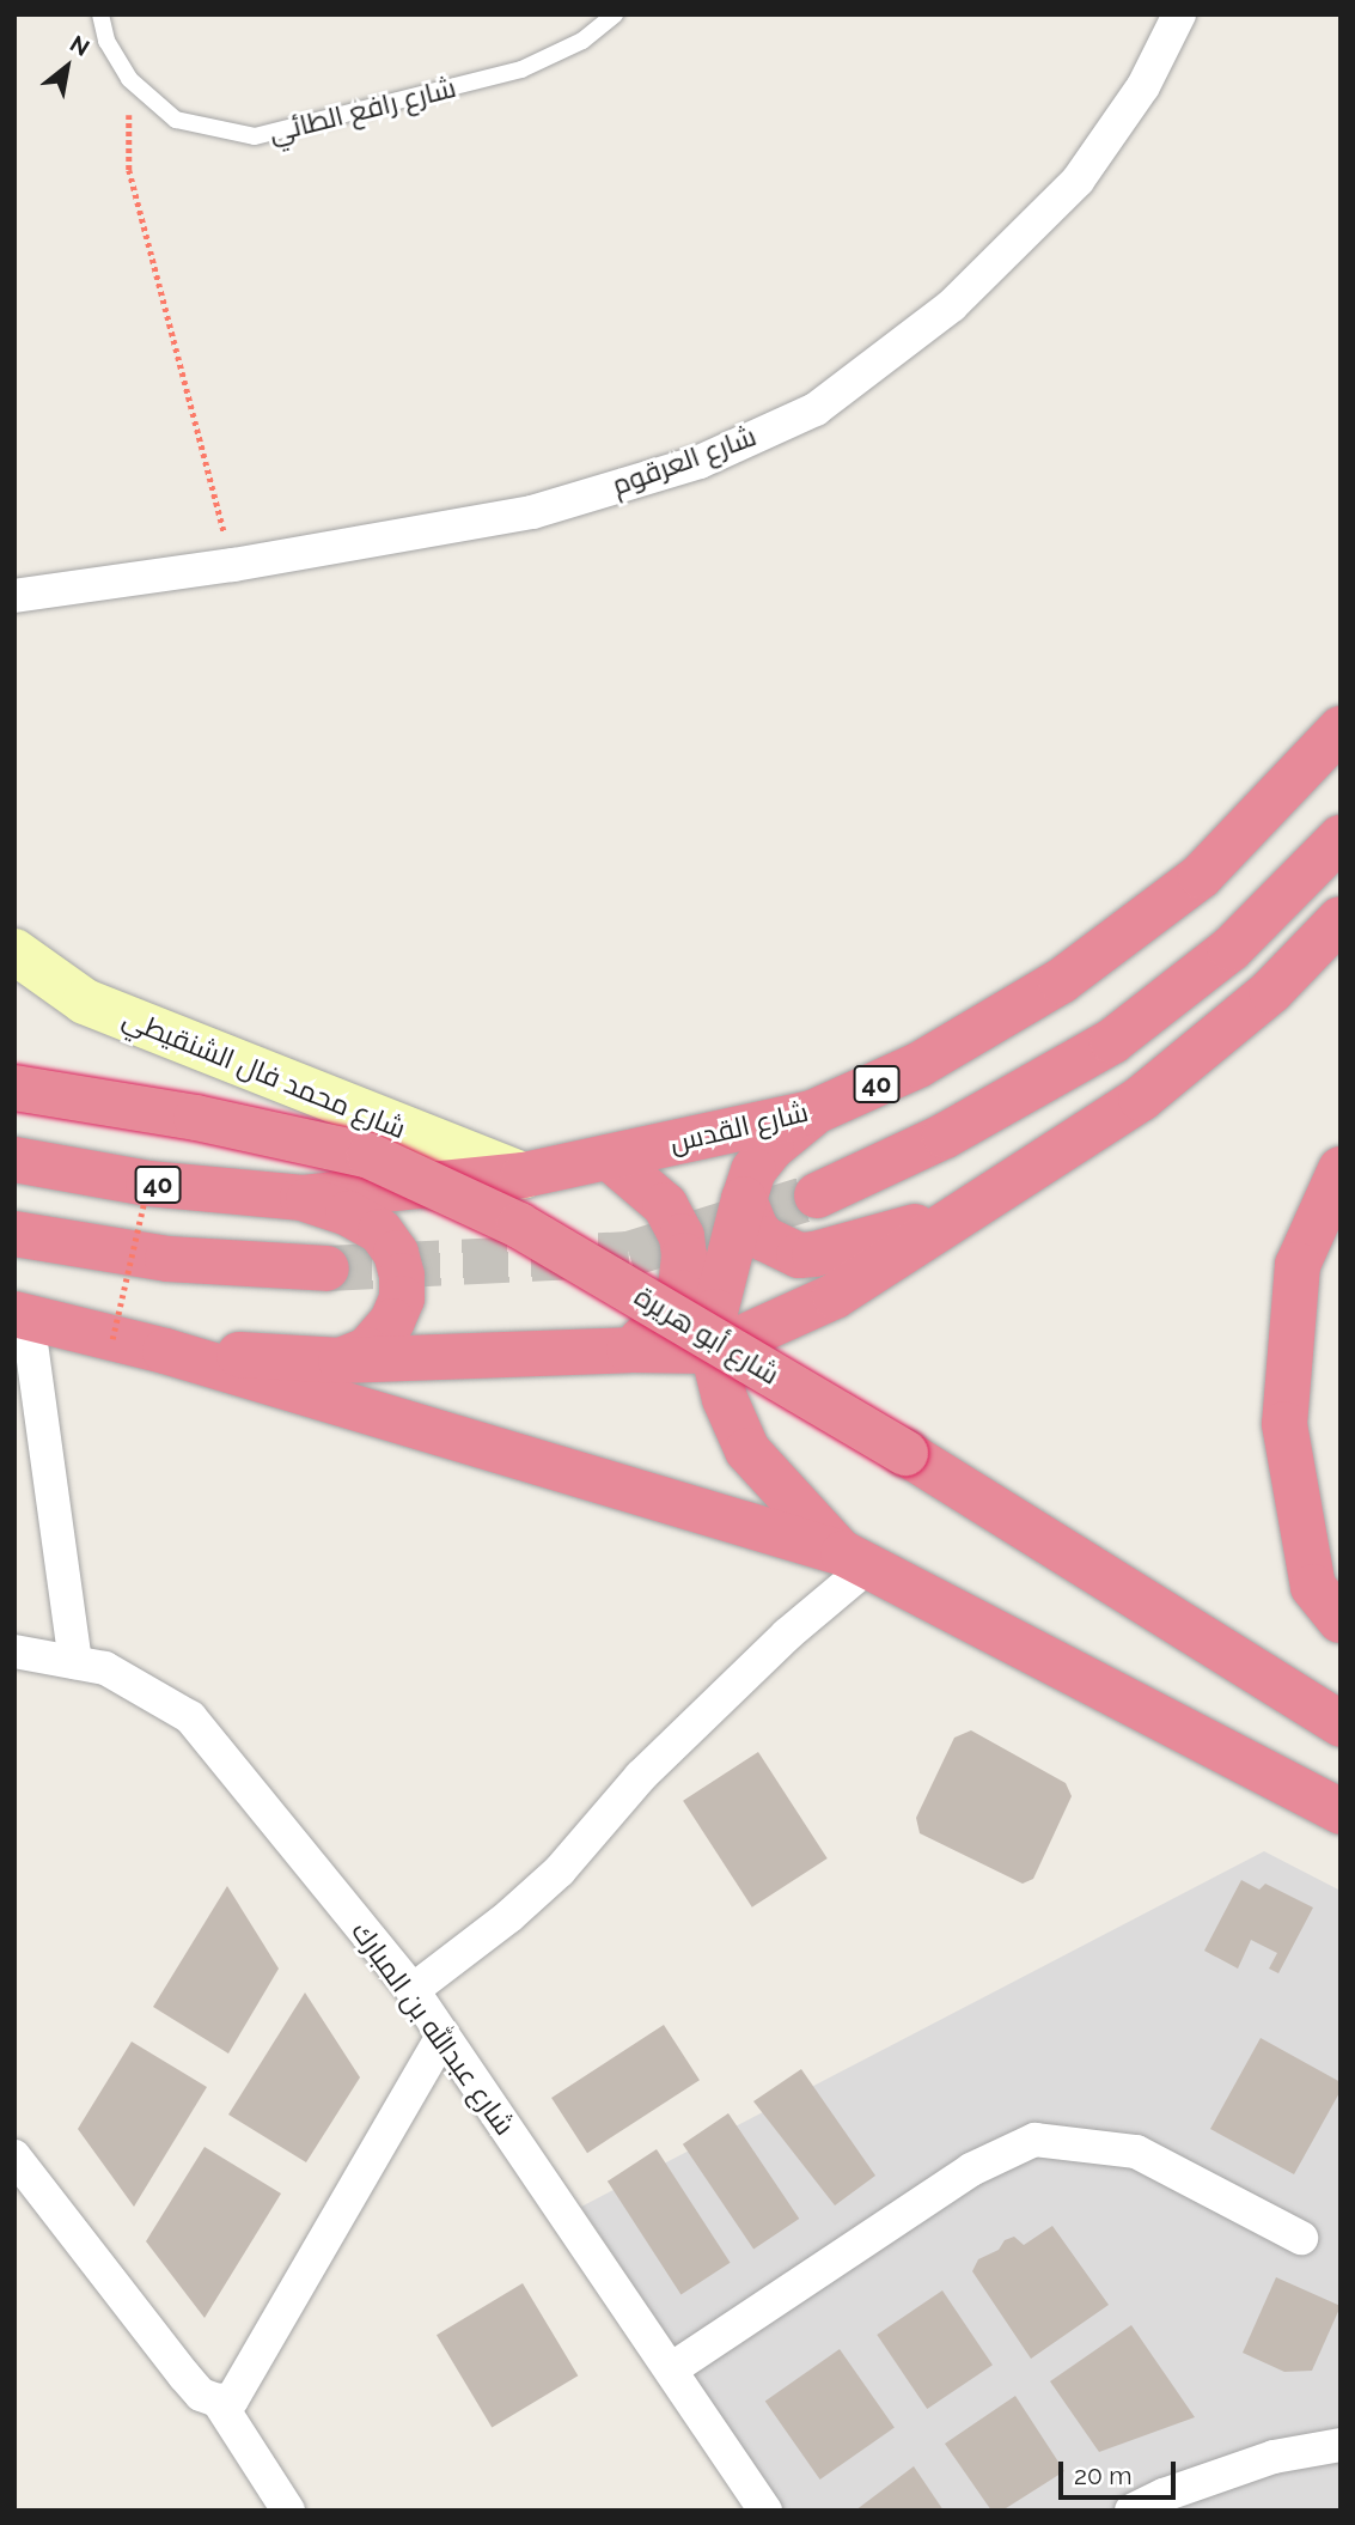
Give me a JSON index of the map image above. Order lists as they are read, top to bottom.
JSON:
{
  "streets": {
    "highway": ["40", "شارع القدس", "شارع أبو هريرة"],
    "main road": ["شارع محمد فال الشنقيطي"],
    "street": ["شارع العرقوم", "شارع عبدالله بن المبارك"],
    "lane": ["شارع رافع الطائي"]
  },
  "crossings": [
    ["شارع محمد فال الشنقيطي", "شارع القدس"]
  ],
  "scale_bar": "20 m",
  "north": "top right"
}
